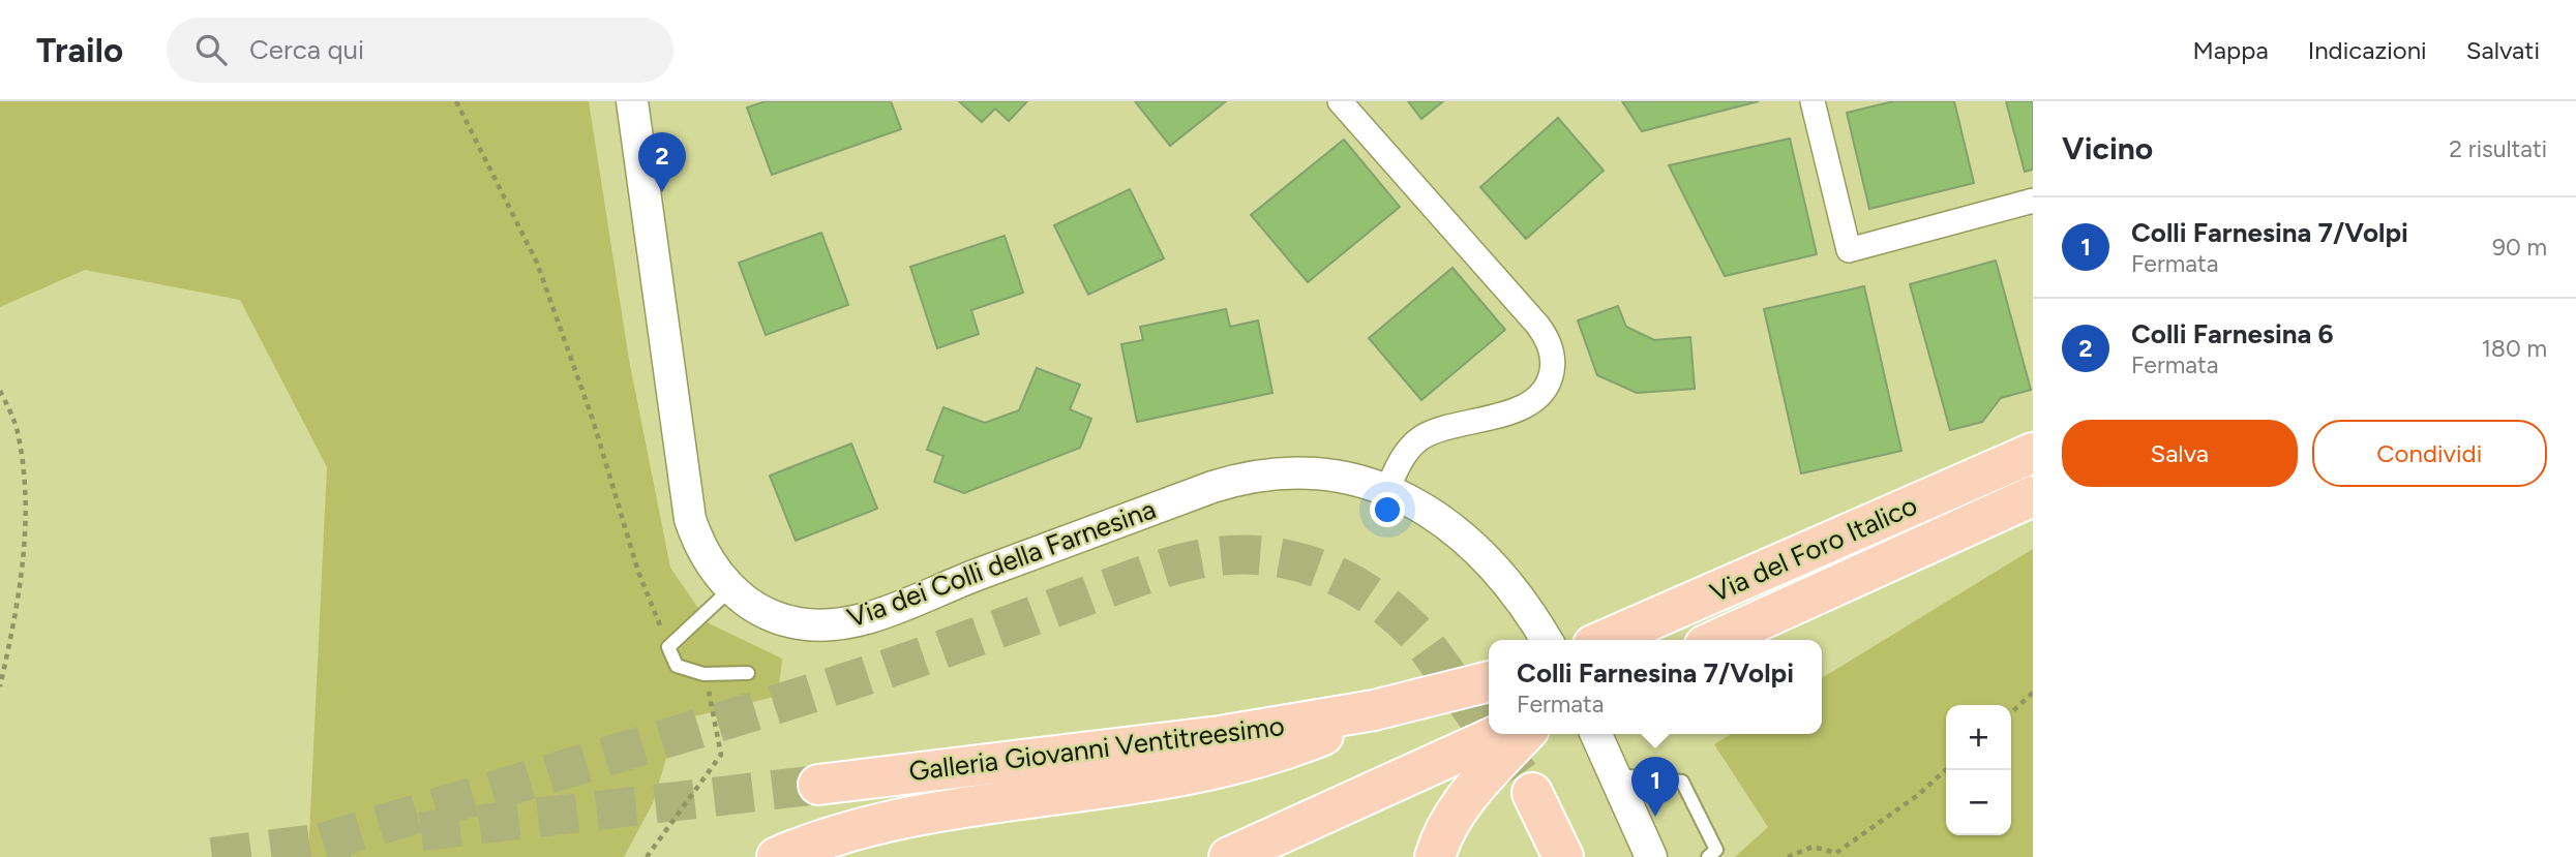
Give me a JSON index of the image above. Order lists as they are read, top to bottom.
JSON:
{
  "streets": {
    "highway": ["Via del Foro Italico", "Galleria Giovanni Ventitreesimo"],
    "street": ["Via dei Colli della Farnesina"]
  },
  "page": {
    "header": "Trailo",
    "search": "Cerca qui",
    "nav": ["Mappa", "Indicazioni", "Salvati"],
    "heading": ["Vicino", "2 risultati"],
    "pins": ["2", "1"],
    "list": [
      {
        "mark": "1",
        "name": "Colli Farnesina 7/Volpi",
        "note": "Fermata",
        "value": "90 m"
      },
      {
        "mark": "2",
        "name": "Colli Farnesina 6",
        "note": "Fermata",
        "value": "180 m"
      }
    ],
    "buttons": ["Salva", "Condividi"],
    "popup": ["Colli Farnesina 7/Volpi", "Fermata"],
    "map_buttons": ["+", "−"]
  }
}
